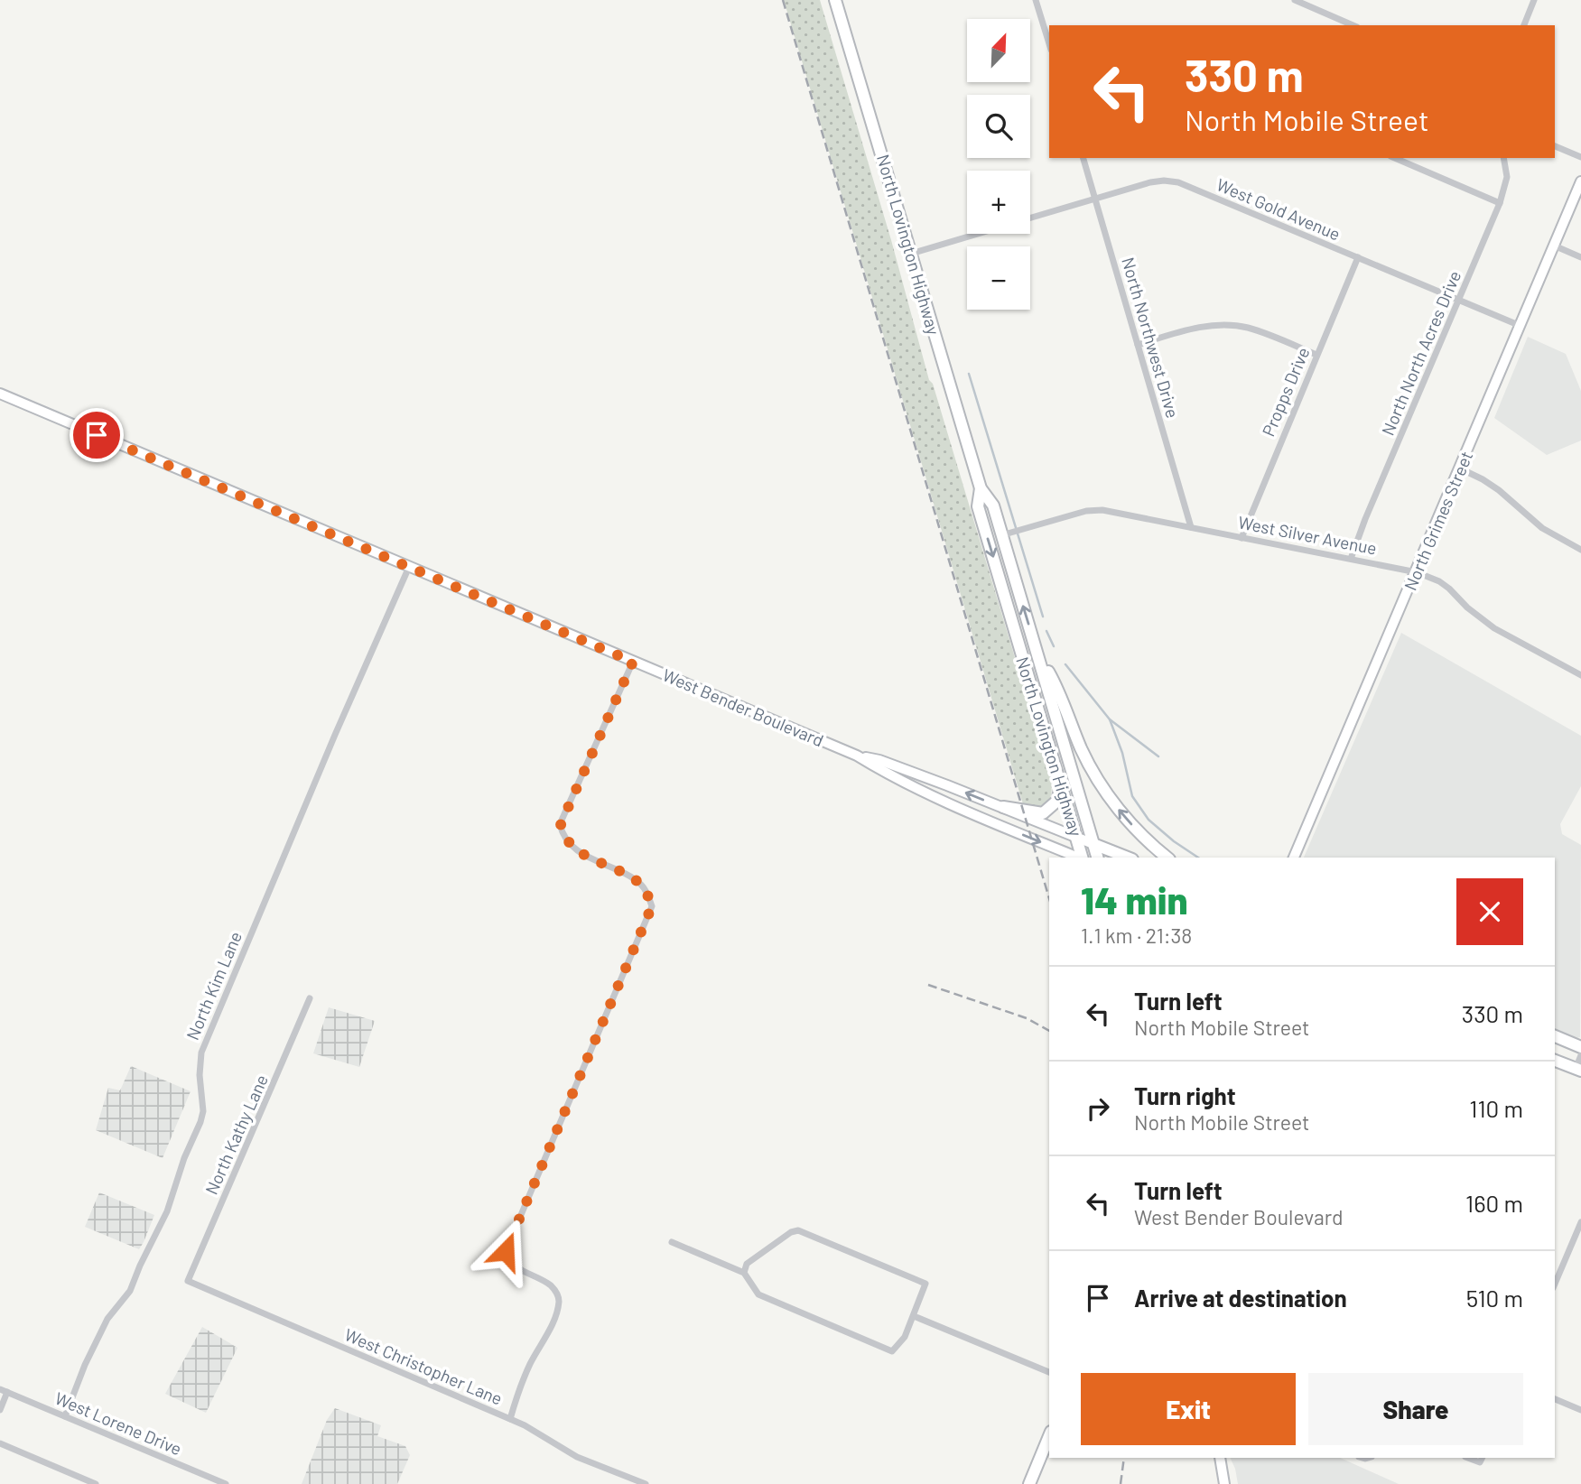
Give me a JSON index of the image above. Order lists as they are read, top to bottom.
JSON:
{
  "streets": {
    "main road": ["North Lovington Highway", "North Grimes Street", "West Bender Boulevard"],
    "street": [
      "West Gold Avenue",
      "North Northwest Drive",
      "North North Acres Drive",
      "Propps Drive",
      "West Silver Avenue",
      "North Kim Lane",
      "North Kathy Lane",
      "West Christopher Lane",
      "West Lorene Drive"
    ]
  },
  "crossings": [
    ["West Gold Avenue", "North Northwest Drive"],
    ["West Gold Avenue", "North North Acres Drive"],
    ["West Gold Avenue", "Propps Drive"],
    ["West Gold Avenue", "North Grimes Street"],
    ["North Lovington Highway", "West Silver Avenue"],
    ["North Lovington Highway", "West Bender Boulevard"],
    ["North Northwest Drive", "West Silver Avenue"],
    ["North North Acres Drive", "West Silver Avenue"],
    ["Propps Drive", "West Silver Avenue"],
    ["North Grimes Street", "West Silver Avenue"],
    ["West Bender Boulevard", "North Kim Lane"],
    ["North Kim Lane", "West Lorene Drive"],
    ["North Kathy Lane", "West Christopher Lane"]
  ],
  "north": "top right",
  "page": {
    "map_buttons": ["+", "−"],
    "turn": ["330 m", "North Mobile Street"],
    "heading": ["14 min", "1.1 km · 21:38"],
    "list": [
      {
        "name": "Turn left",
        "note": "North Mobile Street",
        "value": "330 m"
      },
      {
        "name": "Turn right",
        "note": "North Mobile Street",
        "value": "110 m"
      },
      {
        "name": "Turn left",
        "note": "West Bender Boulevard",
        "value": "160 m"
      },
      {
        "name": "Arrive at destination",
        "value": "510 m"
      }
    ],
    "buttons": ["Exit", "Share"]
  }
}
